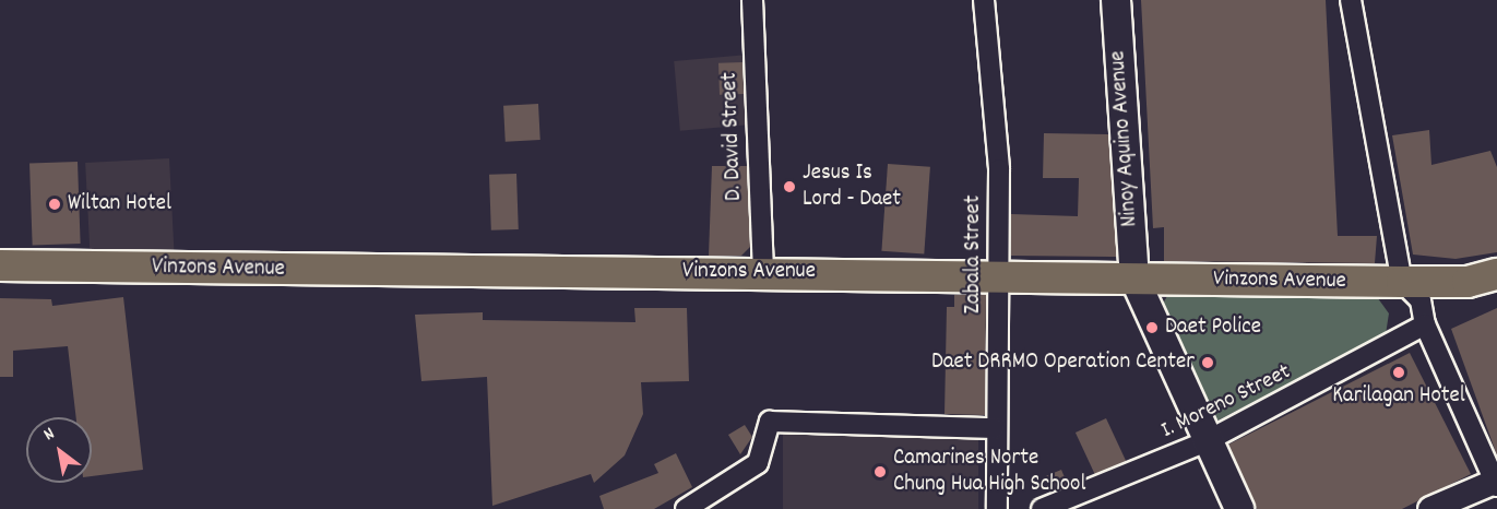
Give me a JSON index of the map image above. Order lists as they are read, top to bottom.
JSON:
{
  "streets": {
    "main road": ["Ninoy Aquino Avenue", "Vinzons Avenue"],
    "street": ["D. David Street", "Zabala Street", "I. Moreno Street"]
  },
  "crossings": [
    ["D. David Street", "Vinzons Avenue"],
    ["Ninoy Aquino Avenue", "Vinzons Avenue"],
    ["Ninoy Aquino Avenue", "I. Moreno Street"],
    ["Zabala Street", "Vinzons Avenue"]
  ],
  "places": [
    "Jesus Is Lord - Daet",
    "Wiltan Hotel",
    "Daet Police",
    "Daet DRRMO Operation Center",
    "Karilagan Hotel",
    "Camarines Norte Chung Hua High School"
  ],
  "north": "top left"
}
